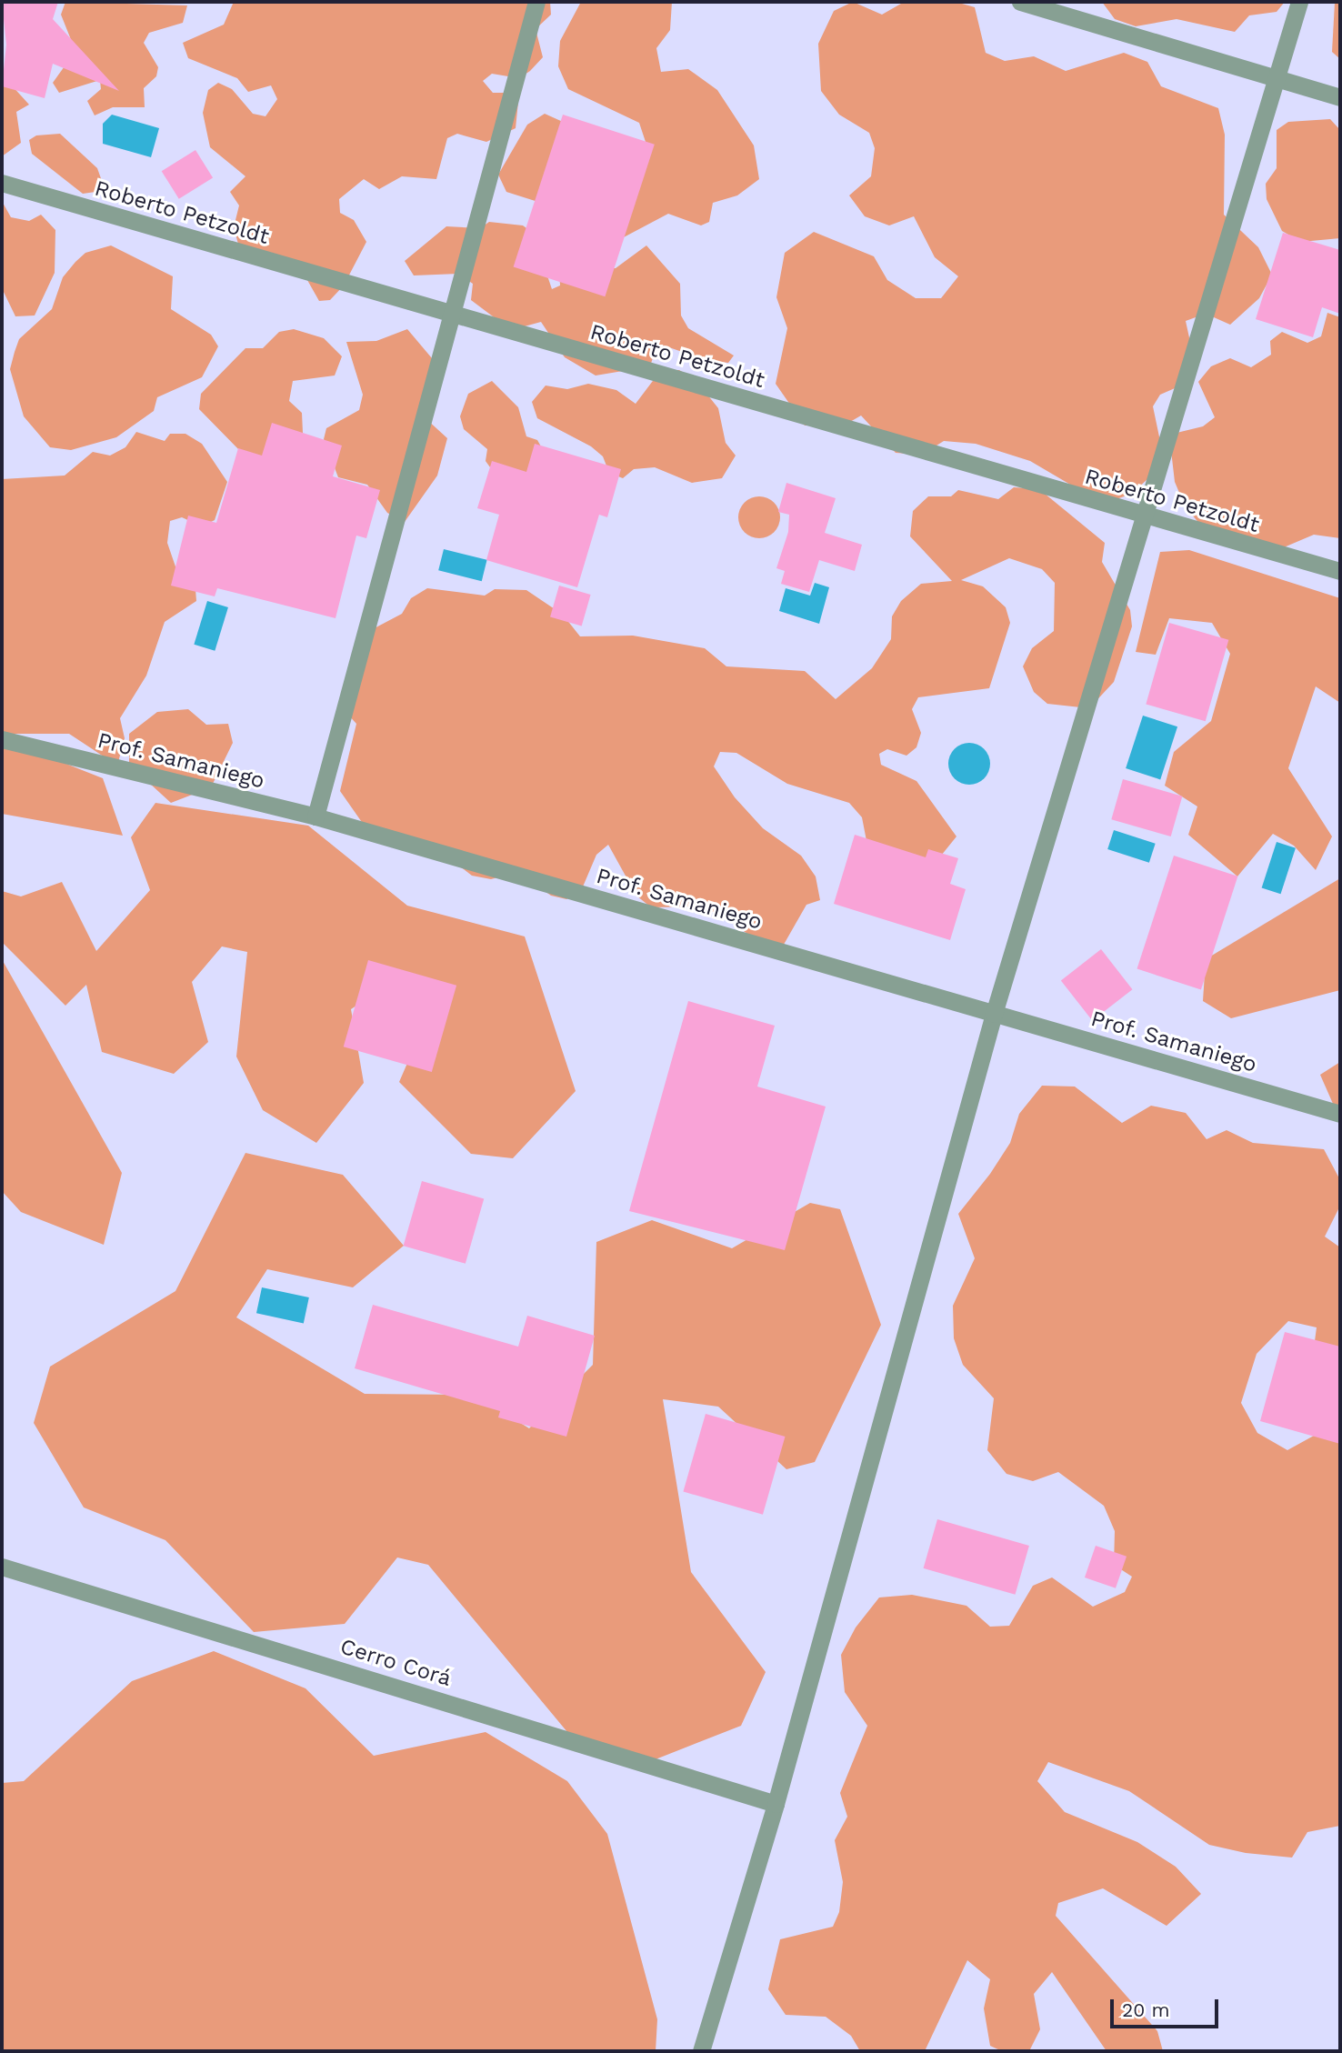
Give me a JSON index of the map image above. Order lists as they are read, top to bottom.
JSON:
{
  "streets": {
    "street": ["Roberto Petzoldt", "Prof. Samaniego", "Cerro Corá"]
  },
  "scale_bar": "20 m"
}
